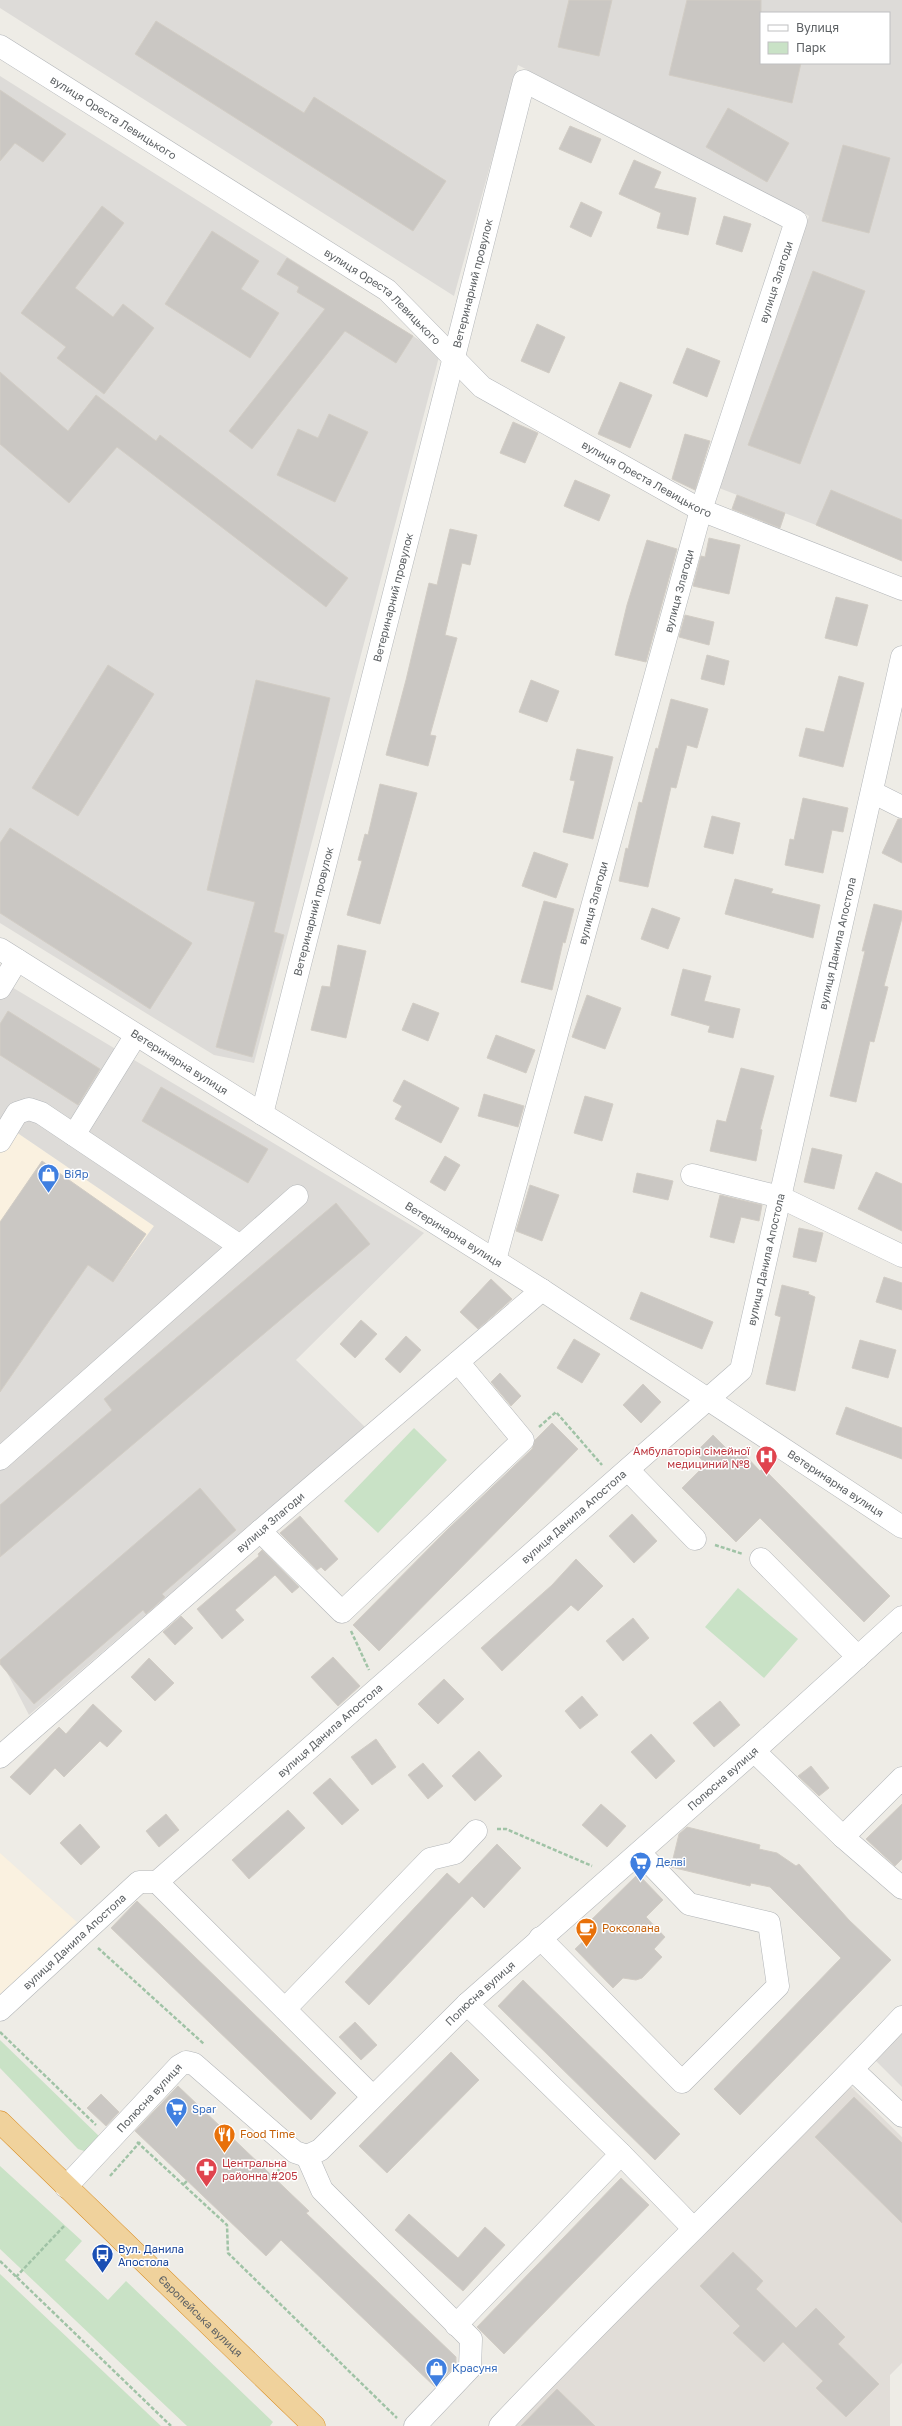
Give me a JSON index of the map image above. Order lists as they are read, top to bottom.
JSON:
{
  "streets": {
    "highway": ["Європейська вулиця"],
    "street": [
      "вулиця Ореста Левицького",
      "вулиця Злагоди",
      "Ветеринарний провулок",
      "вулиця Данила Апостола",
      "Ветеринарна вулиця",
      "Полюсна вулиця"
    ]
  },
  "crossings": [
    ["вулиця Ореста Левицького", "вулиця Злагоди"],
    ["вулиця Ореста Левицького", "Ветеринарний провулок"],
    ["вулиця Злагоди", "Ветеринарний провулок"],
    ["вулиця Злагоди", "Ветеринарна вулиця"],
    ["Ветеринарний провулок", "Ветеринарна вулиця"],
    ["вулиця Данила Апостола", "Ветеринарна вулиця"],
    ["Полюсна вулиця", "Європейська вулиця"]
  ],
  "places": {
    "shop": ["ВіЯр", "Красуня"],
    "hospital": ["Амбулаторія сімейної медициний №8"],
    "supermarket": ["Делві", "Spar"],
    "cafe": ["Роксолана"],
    "restaurant": ["Food Time"],
    "pharmacy": ["Центральна районна #205"],
    "bus stop": ["Вул. Данила Апостола"]
  },
  "legend": ["Вулиця", "Парк"]
}
